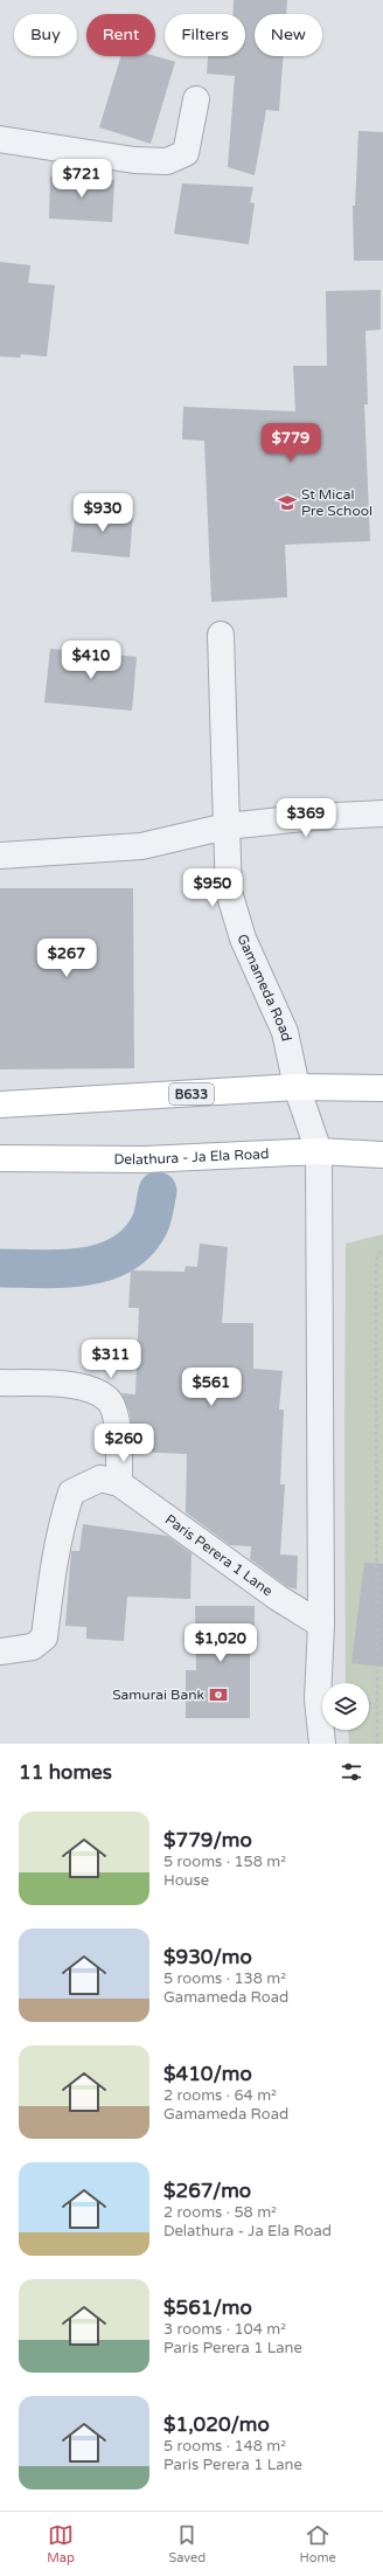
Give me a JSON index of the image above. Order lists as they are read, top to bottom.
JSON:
{
  "streets": {
    "main road": ["B633", "Delathura - Ja Ela Road"],
    "street": ["Gamameda Road", "Paris Perera 1 Lane"]
  },
  "crossings": [
    ["Gamameda Road", "B633"],
    ["Gamameda Road", "Delathura - Ja Ela Road"],
    ["Gamameda Road", "Paris Perera 1 Lane"]
  ],
  "places": {
    "school or university": ["St Mical Pre School"],
    "bank": ["Samurai Bank"]
  },
  "page": {
    "chip": [
      "Buy",
      "Rent",
      "Filters",
      "New"
    ],
    "price": [
      "$721",
      "$779",
      "$930",
      "$410",
      "$369",
      "$950",
      "$267",
      "$311",
      "$561",
      "$260",
      "$1,020"
    ],
    "heading": "11 homes",
    "list": [
      {
        "name": "$779/mo",
        "note": "5 rooms · 158 m² · House"
      },
      {
        "name": "$930/mo",
        "note": "5 rooms · 138 m² · Gamameda Road"
      },
      {
        "name": "$410/mo",
        "note": "2 rooms · 64 m² · Gamameda Road"
      },
      {
        "name": "$267/mo",
        "note": "2 rooms · 58 m² · Delathura - Ja Ela Road"
      },
      {
        "name": "$561/mo",
        "note": "3 rooms · 104 m² · Paris Perera 1 Lane"
      },
      {
        "name": "$1,020/mo",
        "note": "5 rooms · 148 m² · Paris Perera 1 Lane"
      }
    ],
    "tabs": ["Map", "Saved", "Home"]
  }
}
